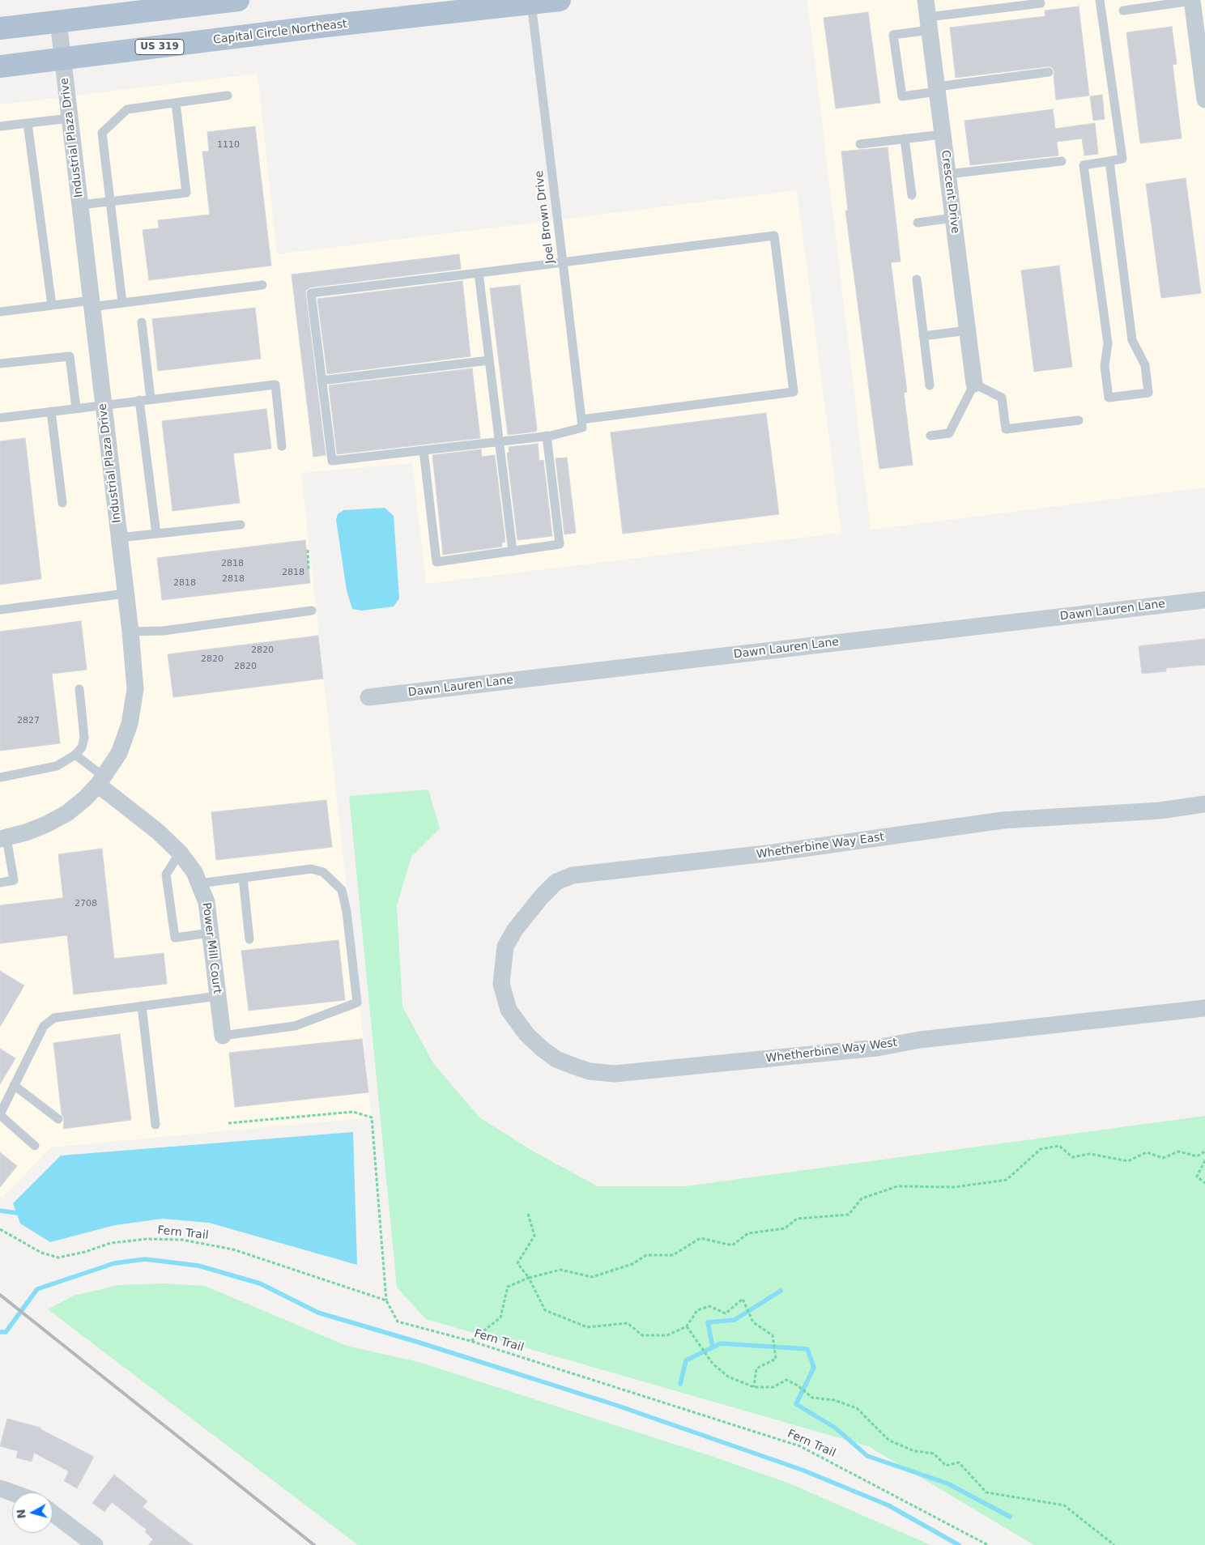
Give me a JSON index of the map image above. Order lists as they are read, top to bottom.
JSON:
{
  "streets": {
    "main road": ["Capital Circle Northeast", "US 319"],
    "street": [
      "Industrial Plaza Drive",
      "Crescent Drive",
      "Dawn Lauren Lane",
      "Whetherbine Way East",
      "Power Mill Court",
      "Whetherbine Way West"
    ],
    "lane": ["Joel Brown Drive"],
    "path": ["Fern Trail"]
  },
  "crossings": [
    ["Capital Circle Northeast", "Industrial Plaza Drive"],
    ["Capital Circle Northeast", "Joel Brown Drive"],
    ["Industrial Plaza Drive", "Power Mill Court"],
    ["Whetherbine Way East", "Whetherbine Way West"]
  ],
  "house_numbers": [
    "1110",
    "2818",
    "2818",
    "2818",
    "2818",
    "2820",
    "2820",
    "2820",
    "2827",
    "2708"
  ],
  "north": "left"
}
